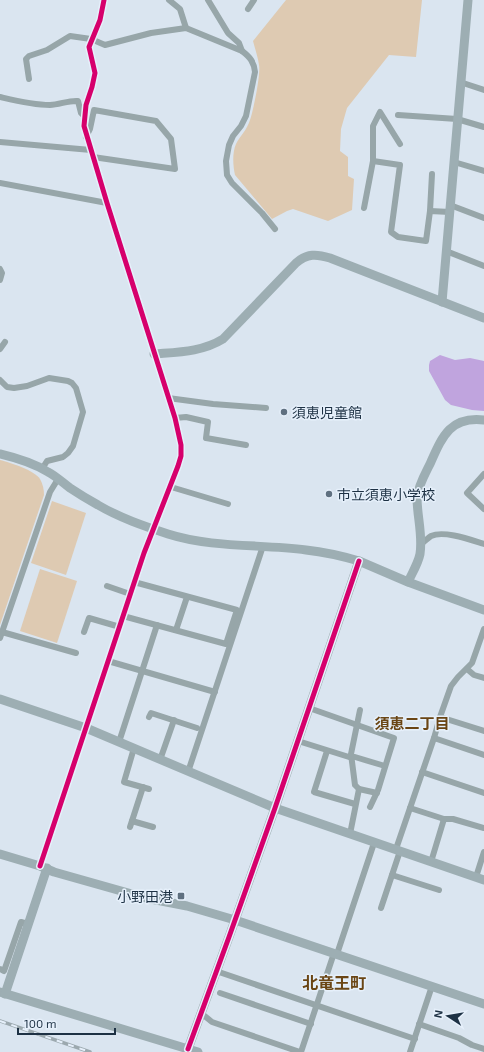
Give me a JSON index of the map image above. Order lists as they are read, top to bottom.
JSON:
{
  "districts": ["須恵二丁目", "北竜王町"],
  "places": {
    "other": ["須恵児童館", "市立須恵小学校"],
    "transit": ["小野田港"]
  },
  "scale_bar": "100 m",
  "north": "left"
}
